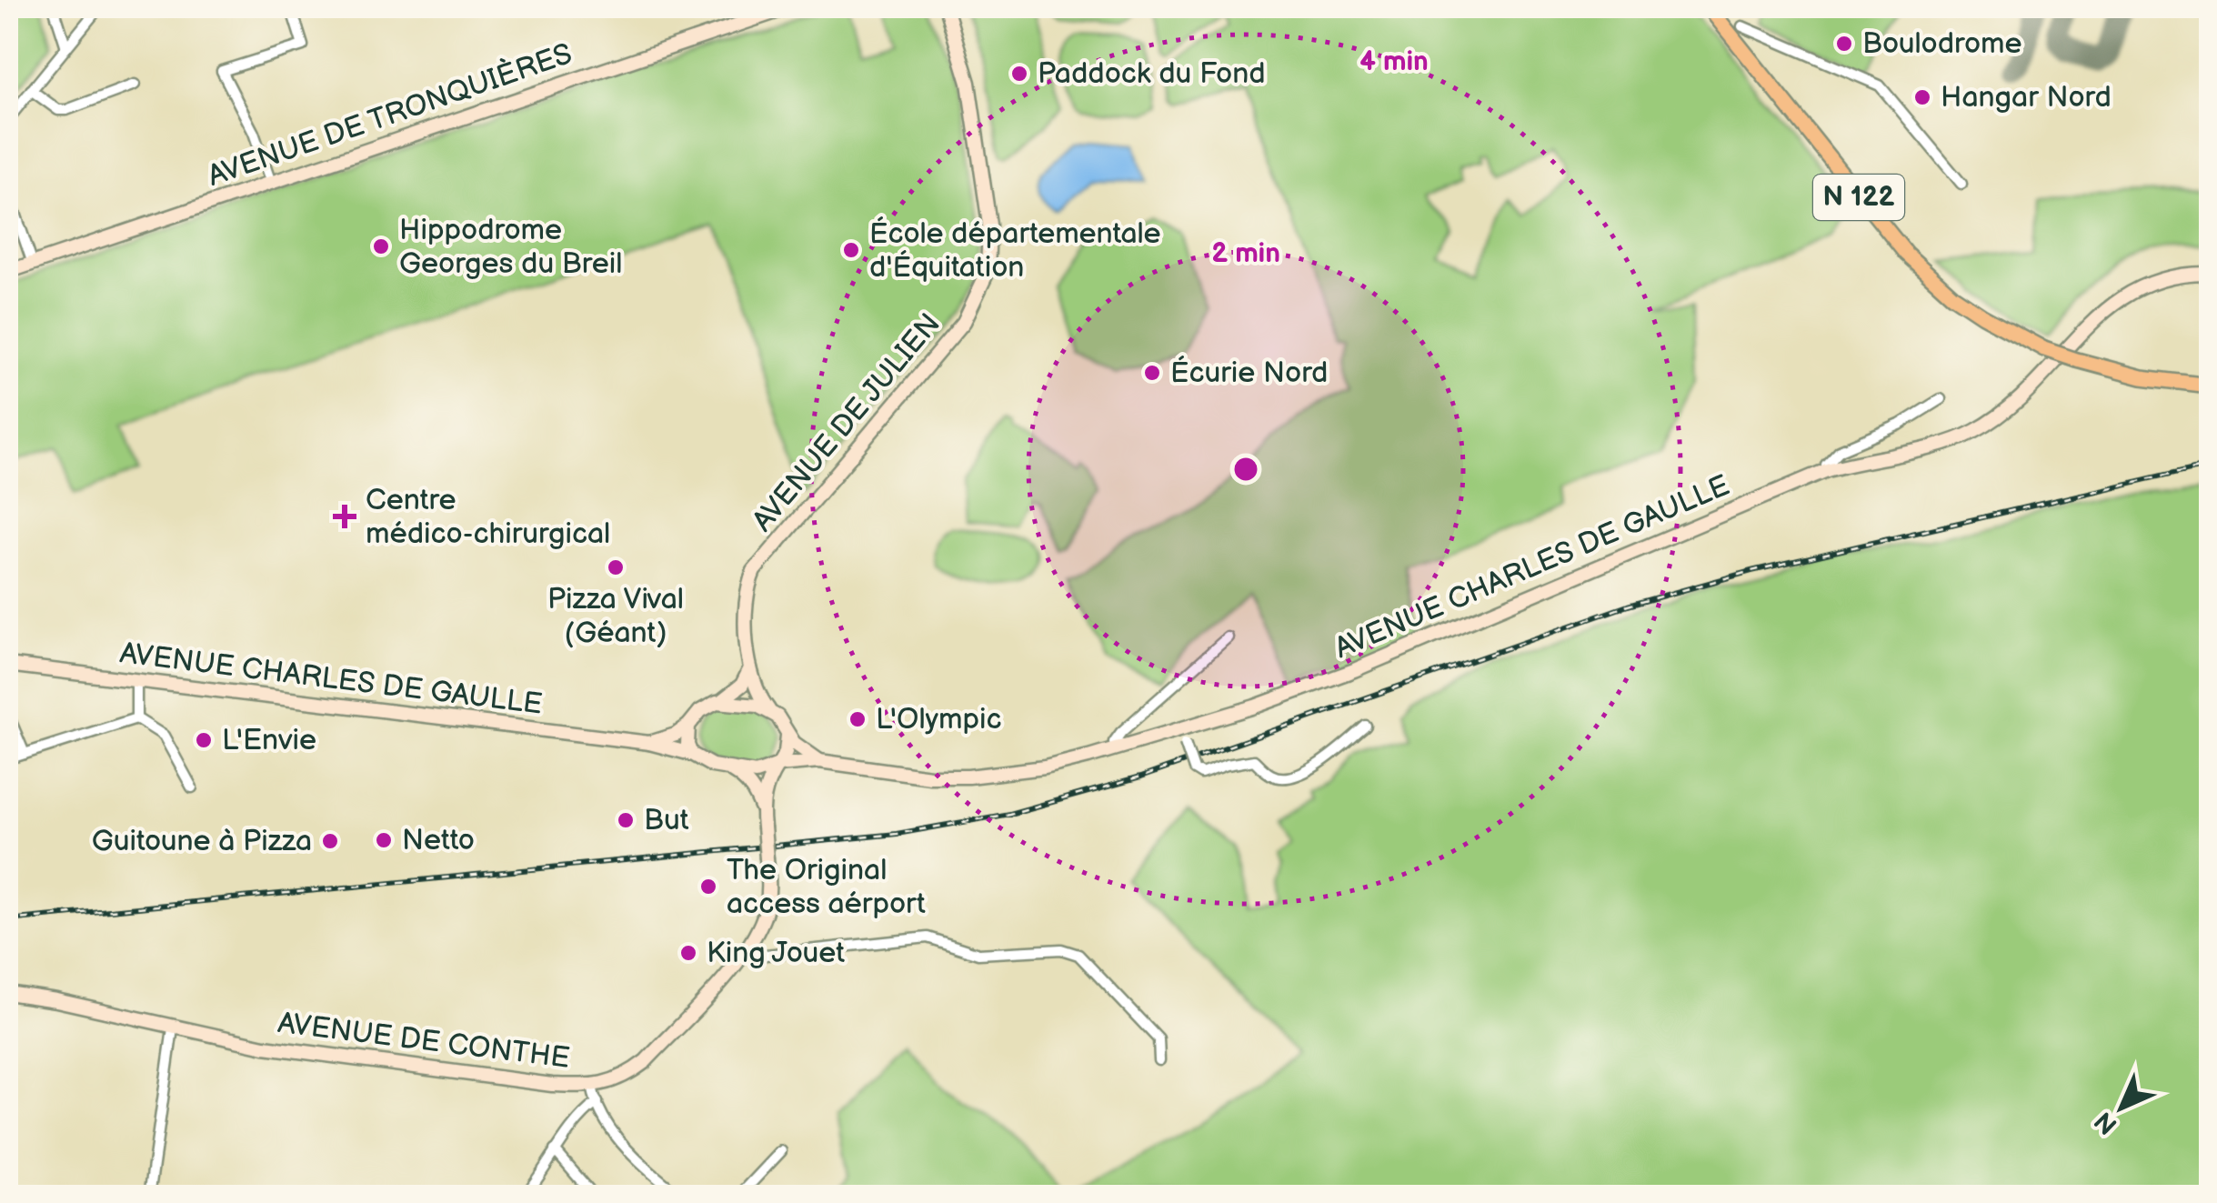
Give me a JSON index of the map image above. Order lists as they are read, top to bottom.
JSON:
{
  "streets": {
    "main road": ["N 122"],
    "street": [
      "AVENUE DE TRONQUIÈRES",
      "AVENUE DE JULIEN",
      "AVENUE CHARLES DE GAULLE",
      "AVENUE DE CONTHE"
    ]
  },
  "crossings": [
    ["AVENUE DE JULIEN", "AVENUE CHARLES DE GAULLE"],
    ["AVENUE DE JULIEN", "AVENUE DE CONTHE"],
    ["AVENUE CHARLES DE GAULLE", "AVENUE DE CONTHE"]
  ],
  "places": {
    "other": [
      "Boulodrome",
      "Paddock du Fond",
      "Hangar Nord",
      "Hippodrome Georges du Breil",
      "École départementale d'Équitation",
      "Écurie Nord",
      "Pizza Vival (Géant)",
      "L'Olympic",
      "L'Envie",
      "But",
      "Netto",
      "Guitoune à Pizza",
      "The Original access aérport",
      "King Jouet"
    ],
    "health": ["Centre médico-chirurgical"]
  },
  "north": "bottom left",
  "rings": ["4 min", "2 min"]
}
